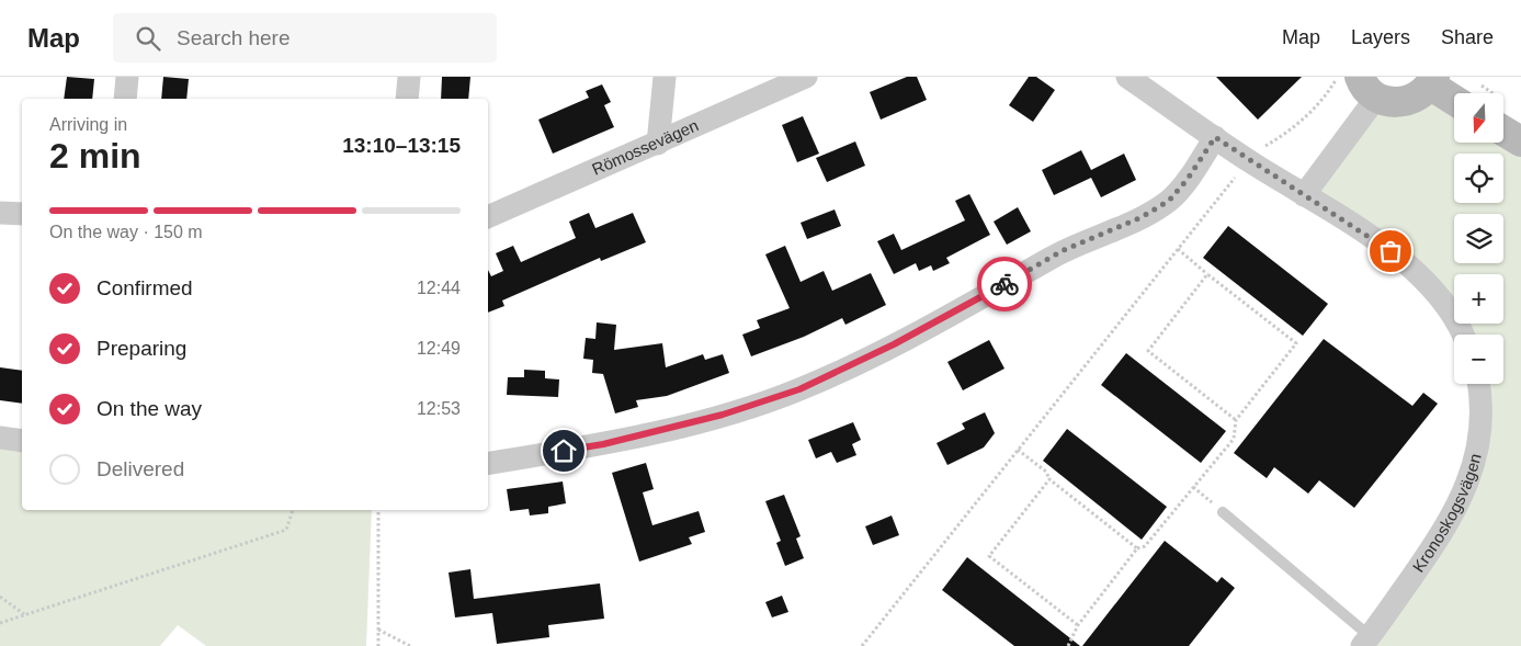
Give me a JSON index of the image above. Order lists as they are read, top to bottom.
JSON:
{
  "streets": {
    "street": ["Römossevägen", "Kronoskogsvägen"]
  },
  "north": "bottom",
  "page": {
    "header": "Map",
    "search": "Search here",
    "nav": ["Map", "Layers", "Share"],
    "map_buttons": ["+", "−"],
    "heading": ["2 min", "Arriving in", "13:10–13:15"],
    "bar": "On the way · 150 m",
    "list": [
      ["Confirmed", "12:44"],
      ["Preparing", "12:49"],
      ["On the way", "12:53"],
      "Delivered"
    ]
  }
}
